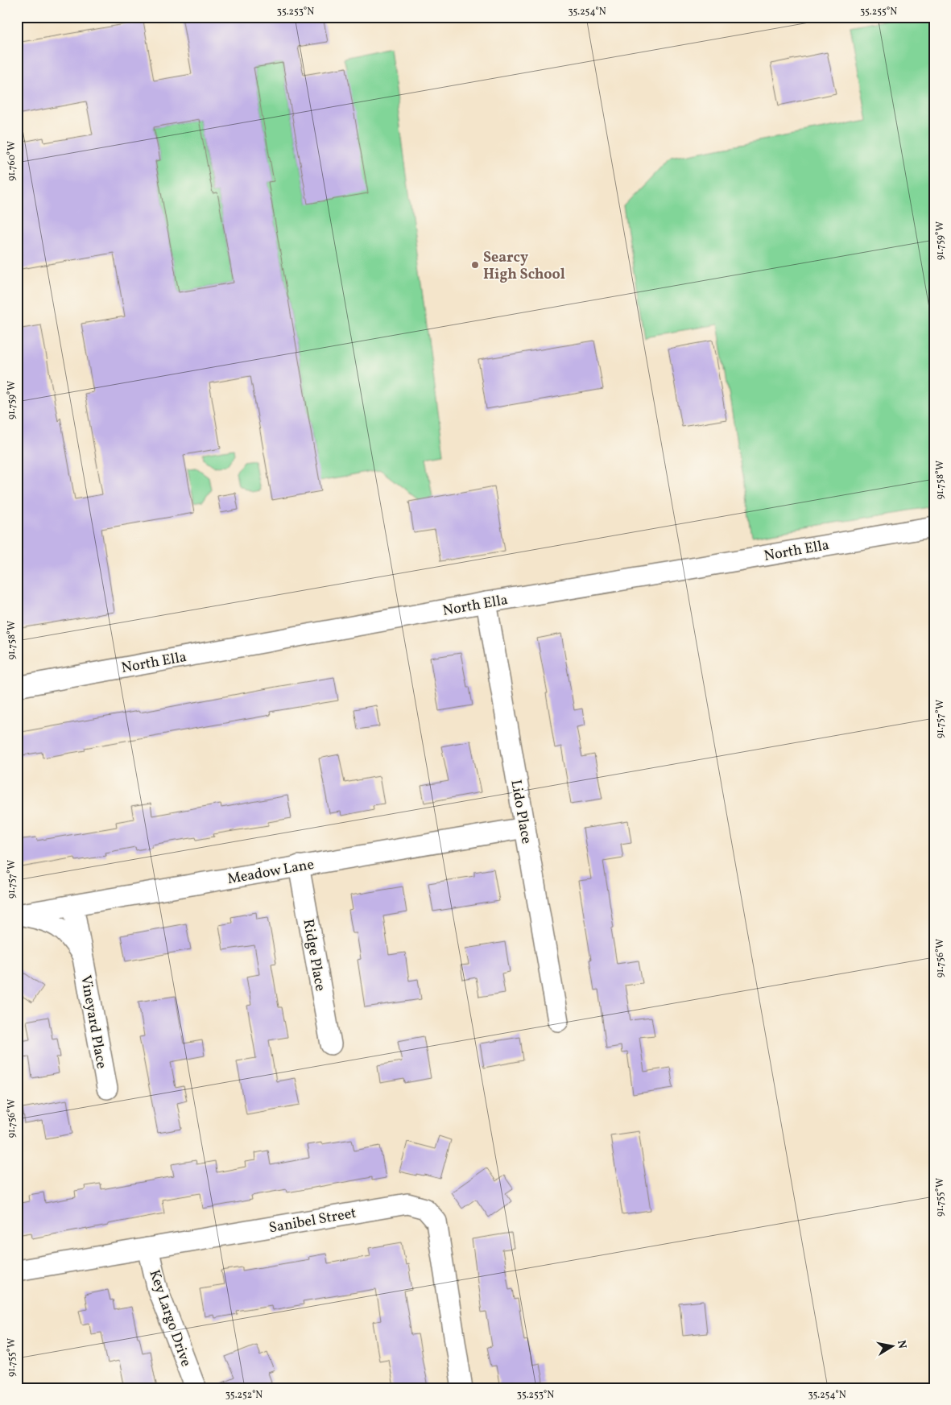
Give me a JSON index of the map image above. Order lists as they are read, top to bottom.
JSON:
{
  "streets": {
    "street": [
      "North Ella",
      "Lido Place",
      "Meadow Lane",
      "Ridge Place",
      "Vineyard Place",
      "Sanibel Street",
      "Key Largo Drive"
    ]
  },
  "crossings": [
    ["North Ella", "Lido Place"],
    ["Lido Place", "Meadow Lane"],
    ["Meadow Lane", "Ridge Place"],
    ["Meadow Lane", "Vineyard Place"],
    ["Sanibel Street", "Key Largo Drive"]
  ],
  "places": ["Searcy High School"],
  "north": "right",
  "coordinates": [
    "35.253°N",
    "35.254°N",
    "35.255°N",
    "91.760°W",
    "91.759°W",
    "91.758°W",
    "91.757°W",
    "91.756°W",
    "91.755°W",
    "35.252°N"
  ]
}
